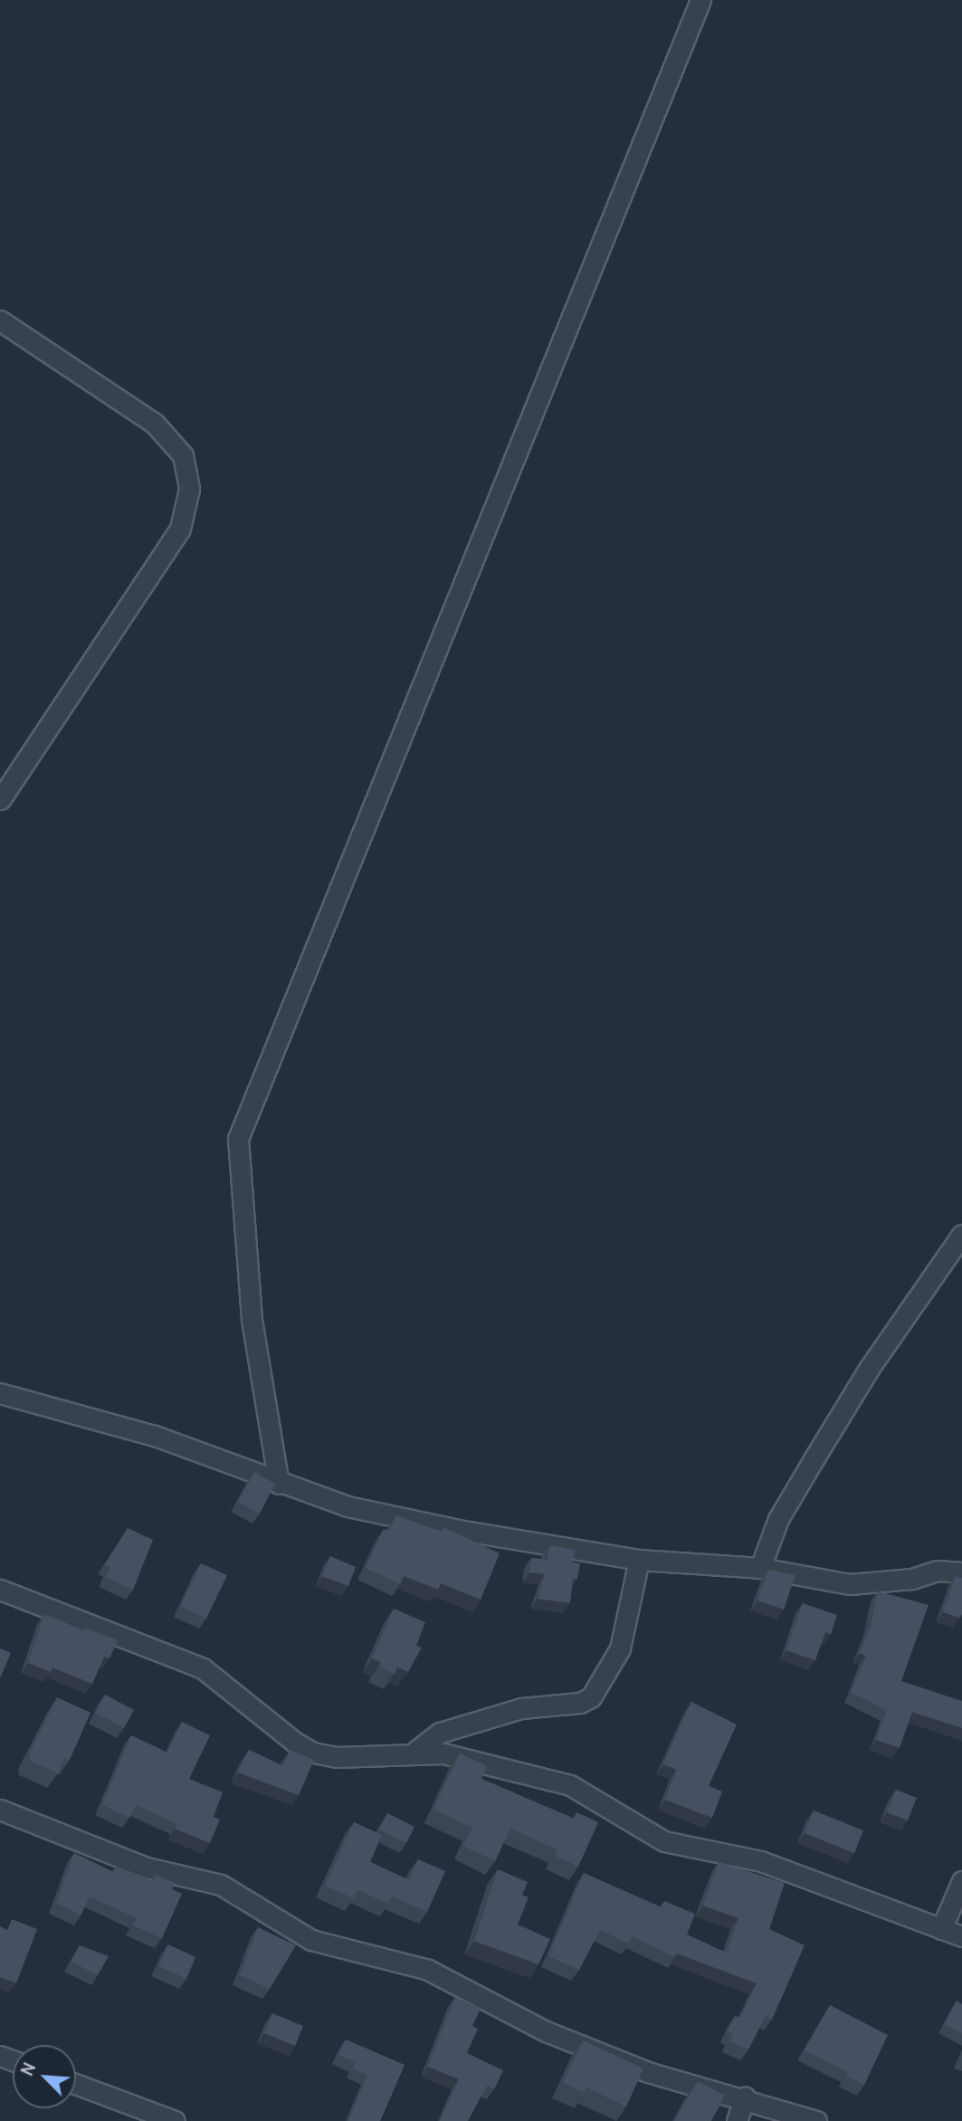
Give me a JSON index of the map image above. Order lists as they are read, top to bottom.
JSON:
{
  "north": "top left"
}
